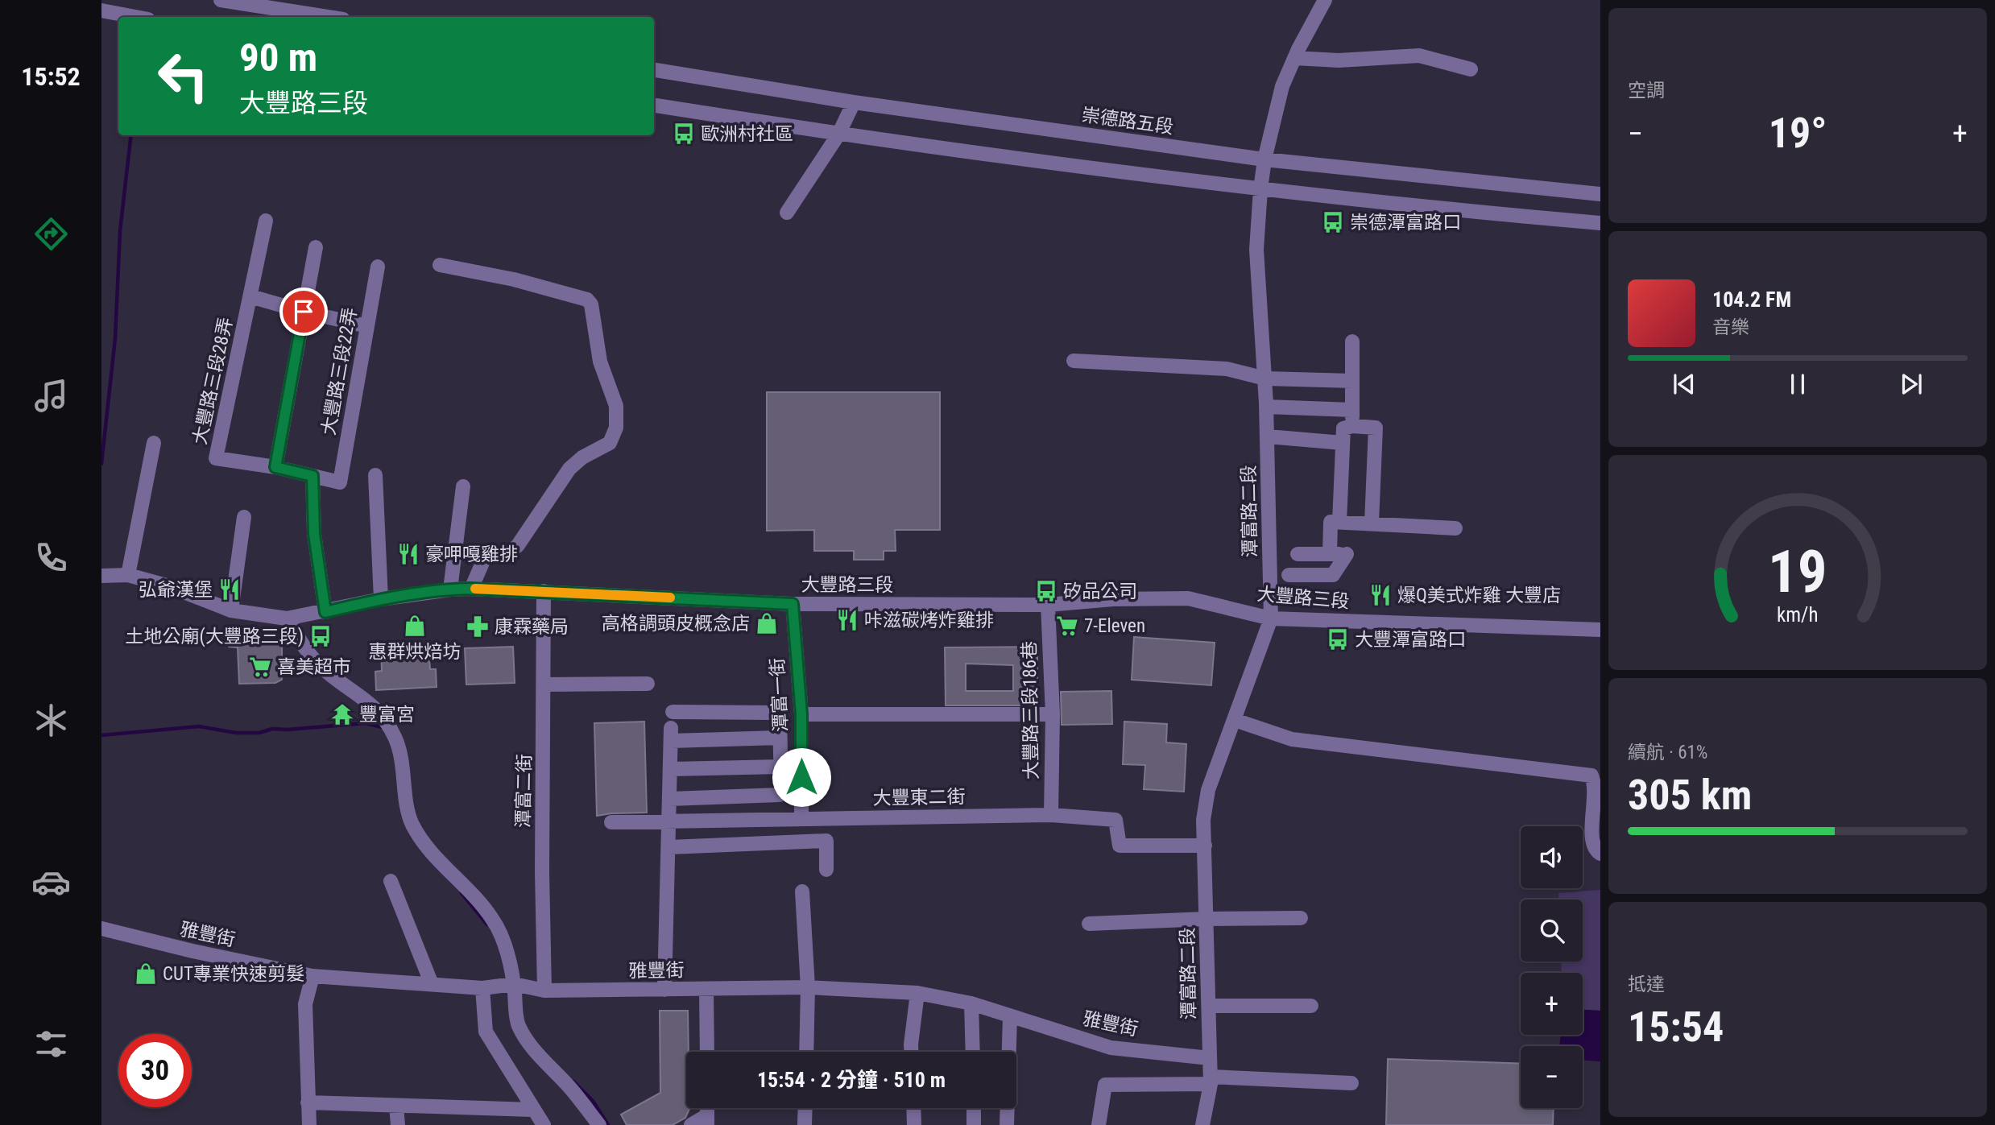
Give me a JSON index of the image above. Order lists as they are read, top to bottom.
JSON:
{
  "streets": {
    "street": [
      "崇德路五段",
      "大豐路三段22弄",
      "大豐路三段28弄",
      "潭富路二段",
      "大豐路三段",
      "潭富一街",
      "大豐路三段186巷",
      "潭富二街",
      "大豐東二街",
      "雅豐街"
    ]
  },
  "crossings": [
    ["崇德路五段", "潭富路二段"],
    ["大豐路三段22弄", "大豐路三段28弄"],
    ["潭富路二段", "大豐路三段"],
    ["潭富路二段", "大豐東二街"],
    ["潭富路二段", "雅豐街"],
    ["大豐路三段", "潭富一街"],
    ["大豐路三段", "大豐路三段186巷"],
    ["大豐路三段", "潭富二街"],
    ["潭富一街", "大豐東二街"],
    ["大豐路三段186巷", "大豐東二街"],
    ["潭富二街", "雅豐街"]
  ],
  "places": {
    "bus stop": [
      "歐洲村社區",
      "崇德潭富路口",
      "矽品公司",
      "土地公廟(大豐路三段)",
      "大豐潭富路口"
    ],
    "restaurant": [
      "豪呷嘎雞排",
      "弘爺漢堡",
      "爆Q美式炸雞 大豐店",
      "咔滋碳烤炸雞排"
    ],
    "shop": ["高格調頭皮概念店", "惠群烘焙坊", "CUT專業快速剪髮"],
    "supermarket": ["7-Eleven", "喜美超市"],
    "pharmacy": ["康霖藥局"],
    "temple": ["豐富宮"]
  },
  "page": {
    "tabs": "15:52",
    "tile": [
      "空調",
      ["續航 · 61%", "305 km"],
      ["抵達", "15:54"]
    ],
    "turn": ["90 m", "大豐路三段"],
    "heat": ["−", "19°", "+"],
    "song": ["104.2 FM", "音樂"],
    "map_buttons": ["+", "−"],
    "limit": "30",
    "trip": "15:54 · 2 分鐘 · 510 m",
    "gauge": ["19", "km/h"]
  }
}
